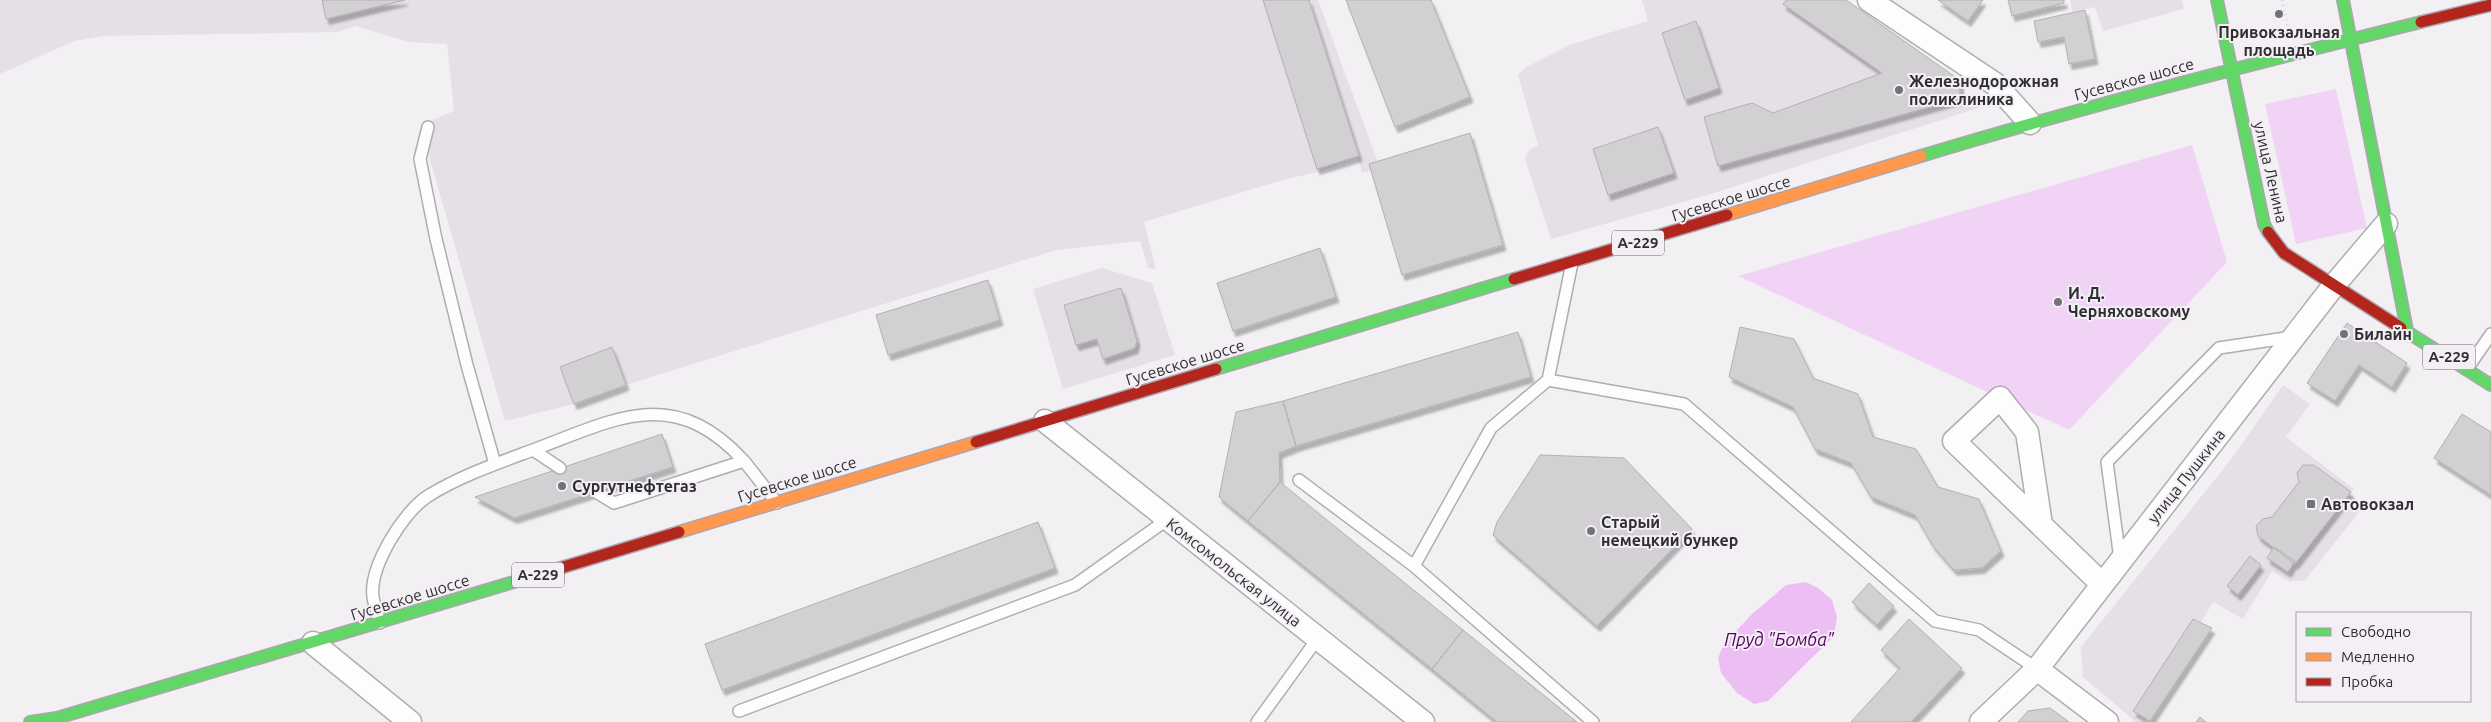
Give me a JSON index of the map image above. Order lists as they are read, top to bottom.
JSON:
{
  "streets": {
    "main road": ["Гусевское шоссе", "улица Ленина", "А-229"],
    "street": ["улица Пушкина", "Комсомольская улица"]
  },
  "crossings": [
    ["Гусевское шоссе", "улица Ленина"],
    ["Гусевское шоссе", "Комсомольская улица"],
    ["улица Ленина", "улица Пушкина"]
  ],
  "water": ["Пруд \"Бомба\""],
  "places": {
    "other": [
      "Привокзальная площадь",
      "Железнодорожная поликлиника",
      "И. Д. Черняховскому",
      "Билайн",
      "Сургутнефтегаз",
      "Старый немецкий бункер"
    ],
    "transit": ["Автовокзал"]
  },
  "legend": ["Свободно", "Медленно", "Пробка"]
}
